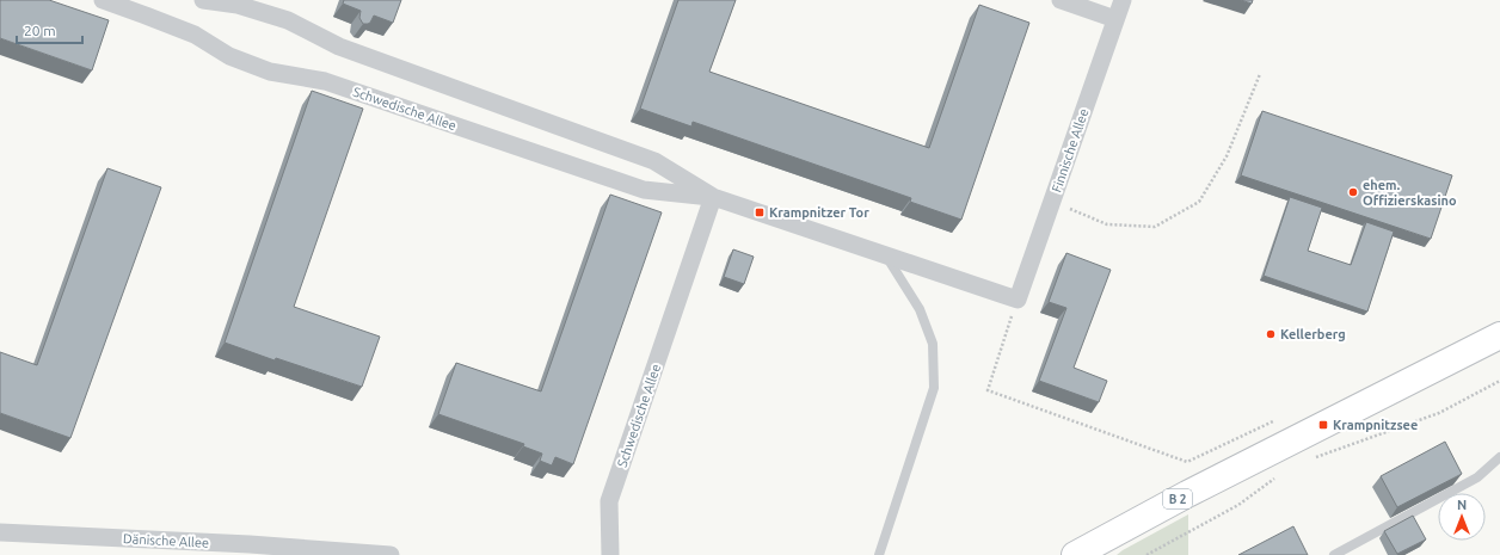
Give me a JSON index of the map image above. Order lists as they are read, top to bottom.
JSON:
{
  "streets": {
    "main road": ["B 2"],
    "street": ["Schwedische Allee", "Finnische Allee", "Dänische Allee"]
  },
  "crossings": [
    ["Schwedische Allee", "Finnische Allee"]
  ],
  "places": {
    "other": ["ehem. Offizierskasino", "Kellerberg"],
    "transit": ["Krampnitzer Tor", "Krampnitzsee"]
  },
  "scale_bar": "20 m",
  "north": "top"
}
